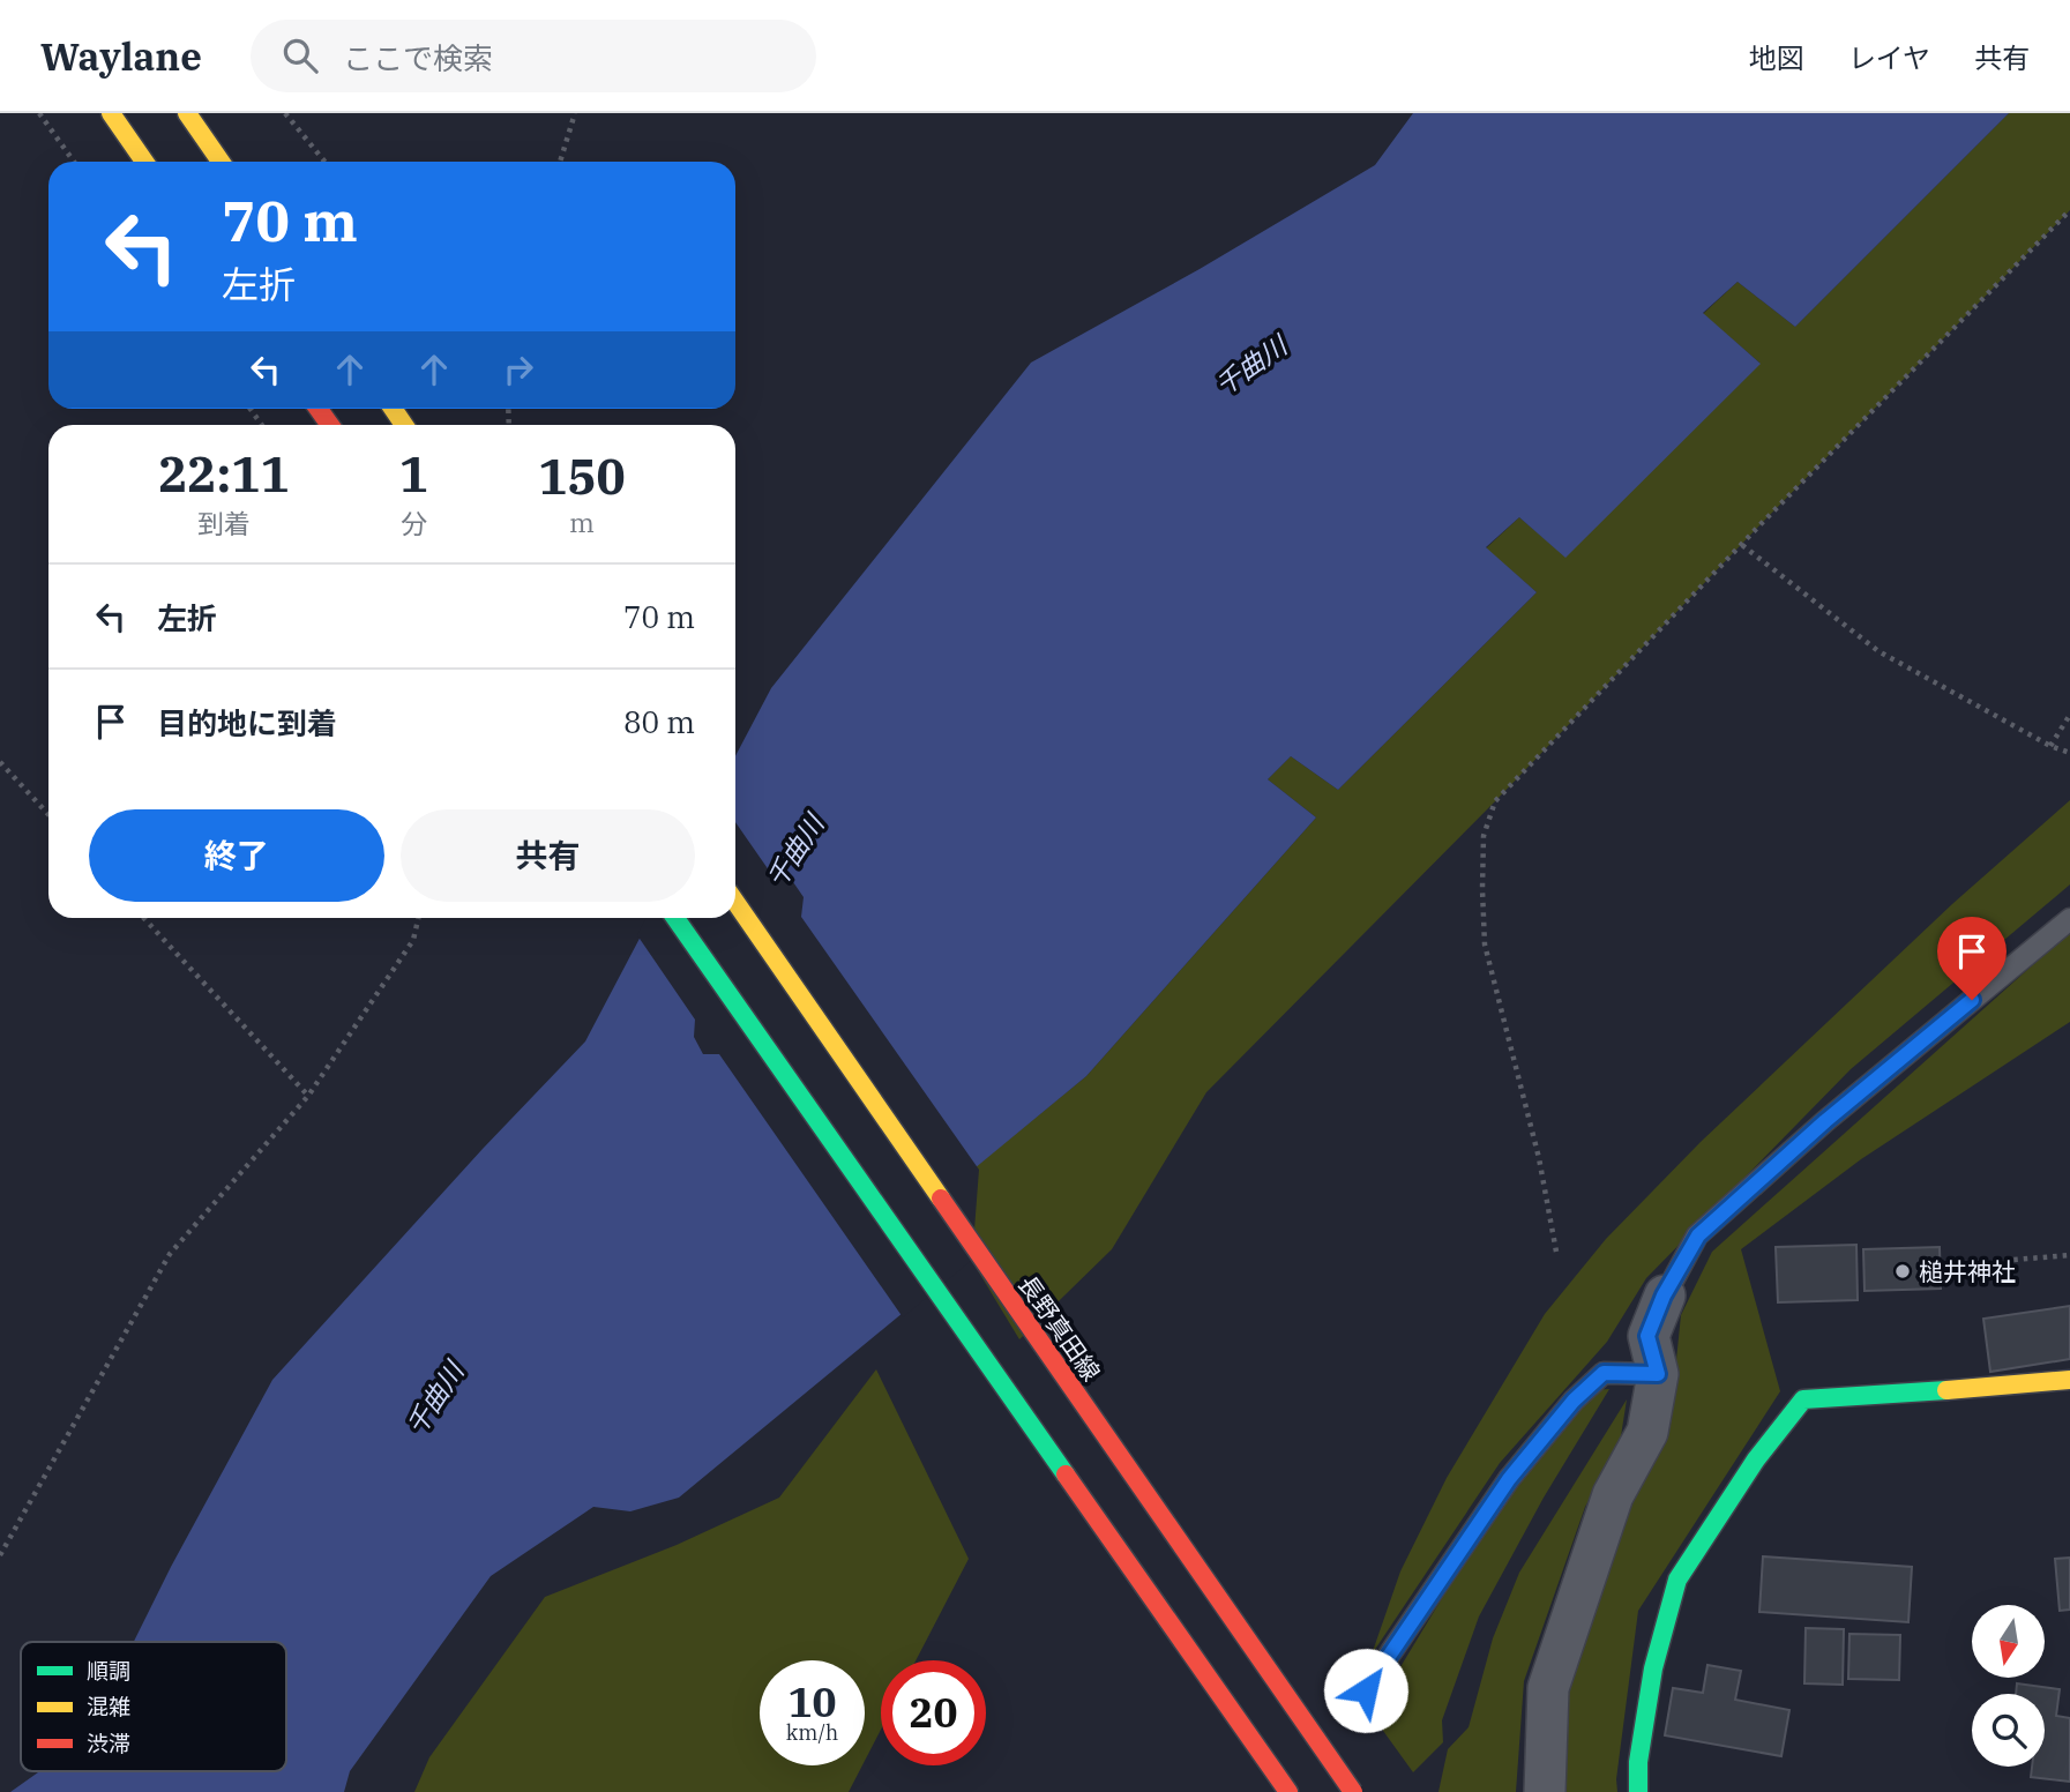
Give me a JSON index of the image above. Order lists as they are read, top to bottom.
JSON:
{
  "streets": {
    "main road": ["長野真田線"]
  },
  "water": ["千曲川"],
  "places": ["槌井神社"],
  "legend": ["順調", "混雑", "渋滞"],
  "north": "bottom",
  "page": {
    "header": "Waylane",
    "search": "ここで検索",
    "nav": ["地図", "レイヤ", "共有"],
    "turn": ["70 m", "左折"],
    "eta": [
      "22:11",
      "到着",
      "1",
      "分",
      "150",
      "m"
    ],
    "list": [
      {
        "name": "左折",
        "value": "70 m"
      },
      {
        "name": "目的地に到着",
        "value": "80 m"
      }
    ],
    "buttons": ["終了", "共有"],
    "speed": "10 km/h",
    "limit": "20"
  }
}
